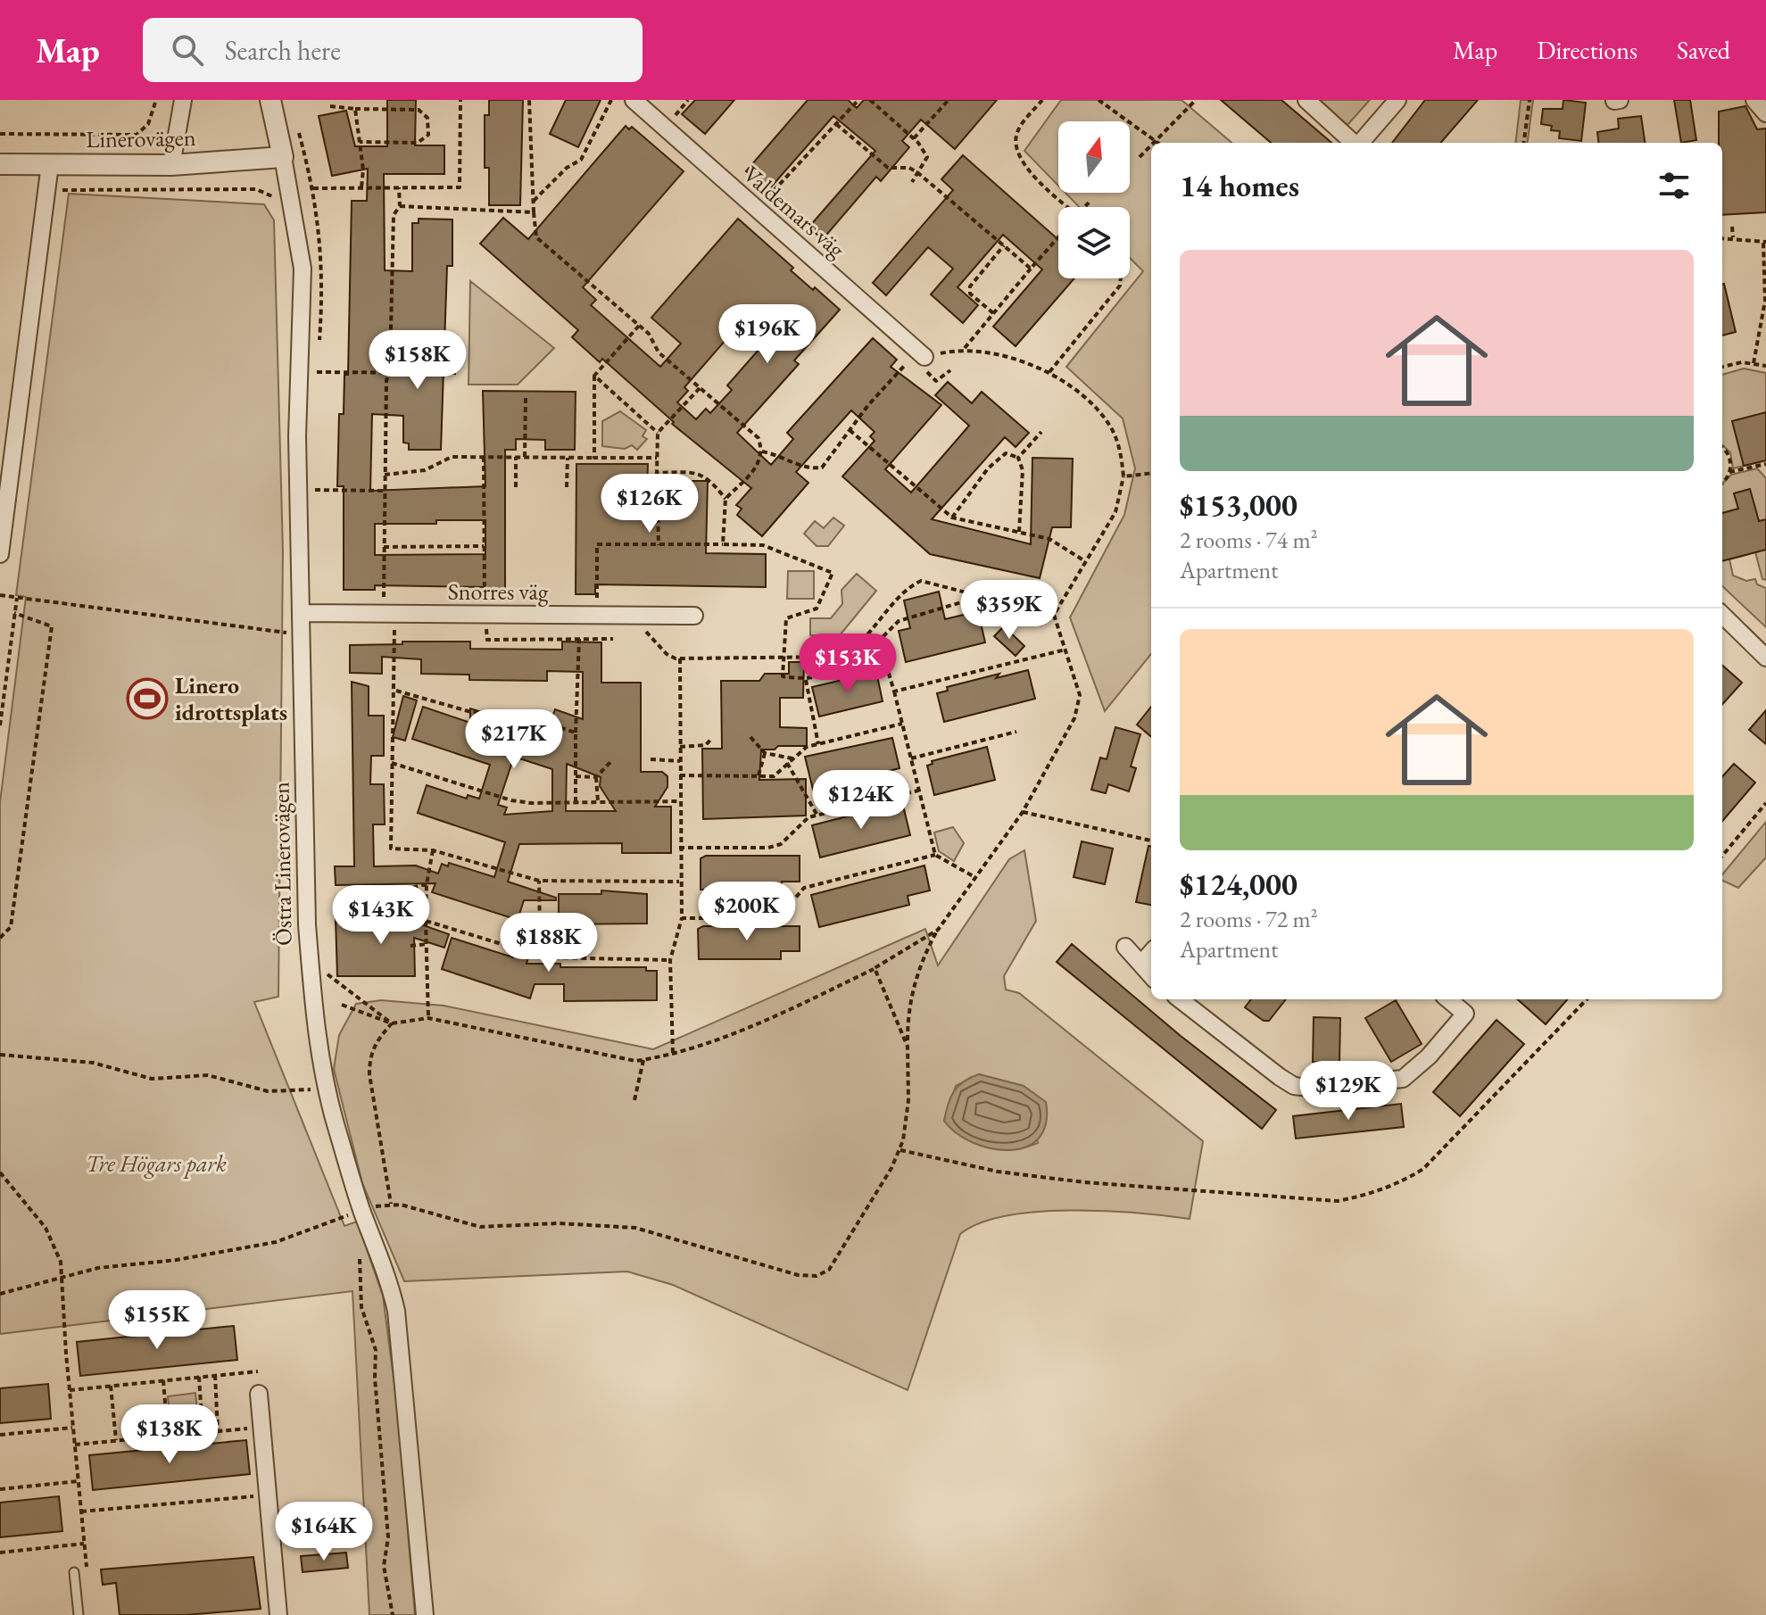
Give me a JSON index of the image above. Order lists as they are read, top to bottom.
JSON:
{
  "streets": {
    "street": [
      "Linerovägen",
      "Valdemars väg",
      "Snorres väg",
      "Östra Linerovägen"
    ]
  },
  "crossings": [
    ["Linerovägen", "Östra Linerovägen"],
    ["Snorres väg", "Östra Linerovägen"]
  ],
  "parks": ["Tre Högars park"],
  "places": {
    "sports": ["Linero idrottsplats"]
  },
  "north": "top",
  "page": {
    "header": "Map",
    "search": "Search here",
    "nav": ["Map", "Directions", "Saved"],
    "heading": "14 homes",
    "list": [
      {
        "name": "$153,000",
        "note": "2 rooms · 74 m² · Apartment"
      },
      {
        "name": "$124,000",
        "note": "2 rooms · 72 m² · Apartment"
      }
    ],
    "price": [
      "$196K",
      "$158K",
      "$126K",
      "$359K",
      "$153K",
      "$217K",
      "$124K",
      "$200K",
      "$143K",
      "$188K",
      "$129K",
      "$155K",
      "$138K",
      "$164K"
    ]
  }
}
